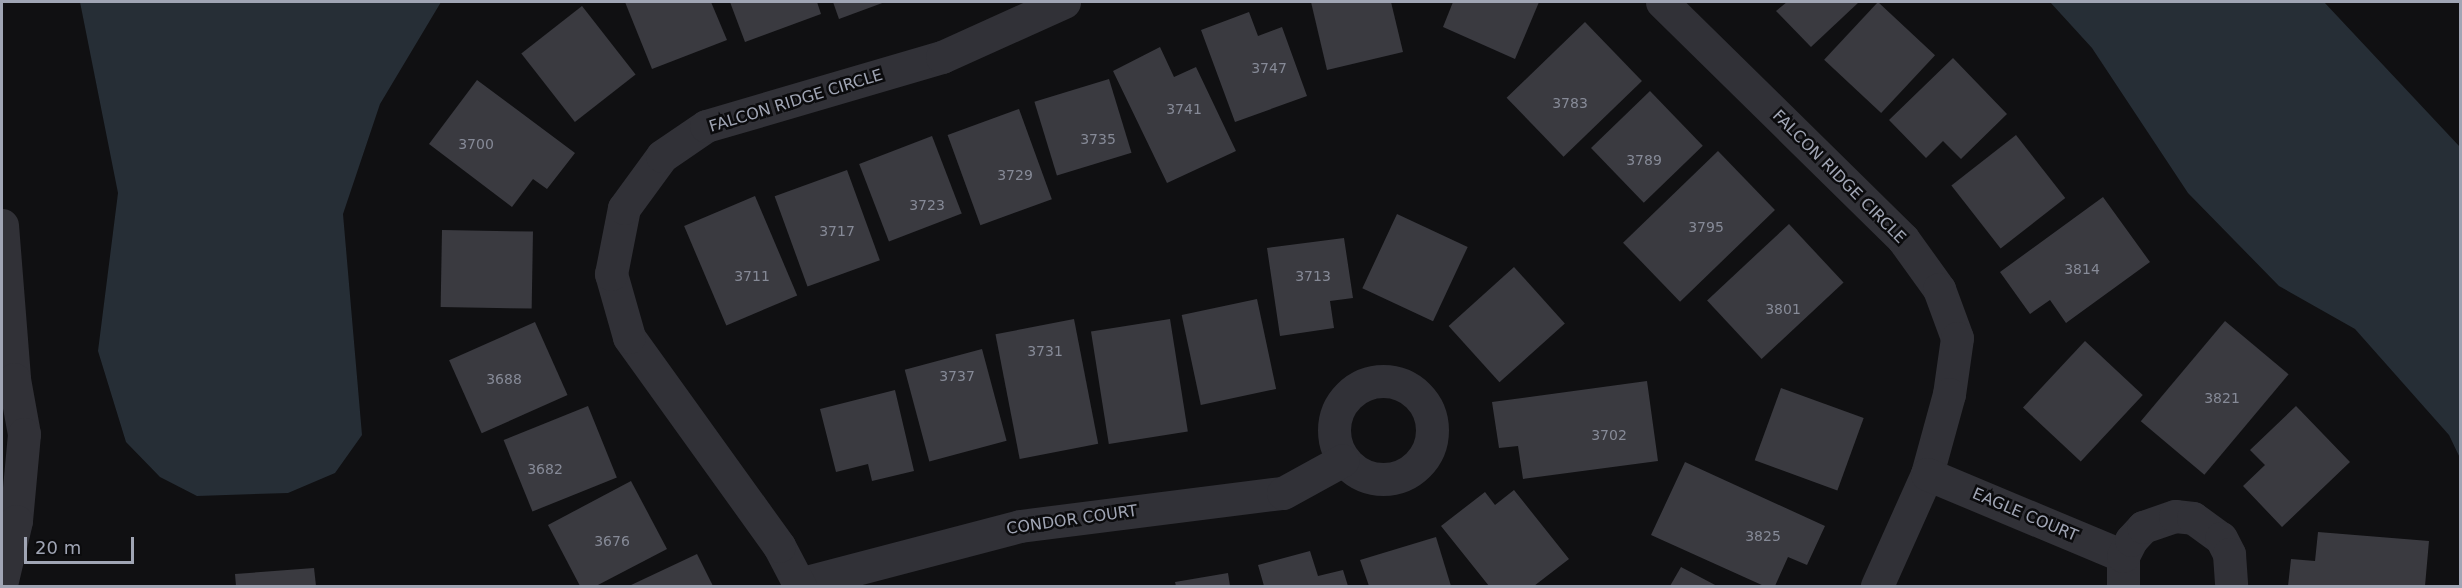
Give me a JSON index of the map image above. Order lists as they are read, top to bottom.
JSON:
{
  "streets": {
    "street": ["FALCON RIDGE CIRCLE", "EAGLE COURT", "CONDOR COURT"]
  },
  "crossings": [
    ["FALCON RIDGE CIRCLE", "EAGLE COURT"],
    ["FALCON RIDGE CIRCLE", "CONDOR COURT"]
  ],
  "house_numbers": [
    "3747",
    "3783",
    "3741",
    "3735",
    "3700",
    "3789",
    "3729",
    "3723",
    "3795",
    "3717",
    "3814",
    "3711",
    "3713",
    "3801",
    "3731",
    "3737",
    "3688",
    "3821",
    "3702",
    "3682",
    "3825",
    "3676"
  ],
  "scale_bar": "20 m"
}
